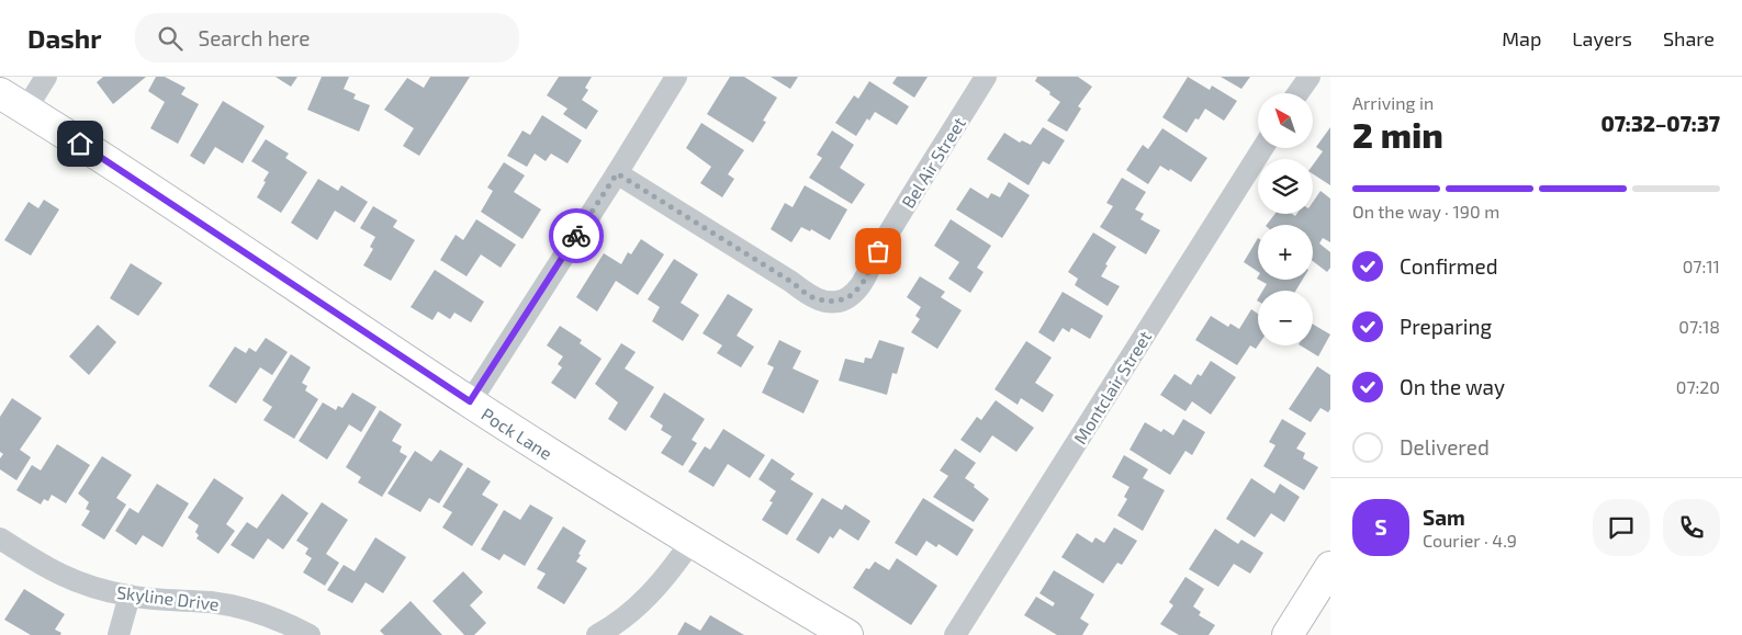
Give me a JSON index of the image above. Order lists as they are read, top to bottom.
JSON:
{
  "streets": {
    "street": [
      "Bel Air Street",
      "Montclair Street",
      "Pock Lane",
      "Skyline Drive"
    ]
  },
  "north": "top left",
  "page": {
    "header": "Dashr",
    "search": "Search here",
    "nav": ["Map", "Layers", "Share"],
    "heading": ["2 min", "Arriving in", "07:32–07:37"],
    "panel": ["Sam", "Courier · 4.9"],
    "map_buttons": ["+", "−"],
    "bar": "On the way · 190 m",
    "list": [
      ["Confirmed", "07:11"],
      ["Preparing", "07:18"],
      ["On the way", "07:20"],
      "Delivered"
    ],
    "round": "S"
  }
}
